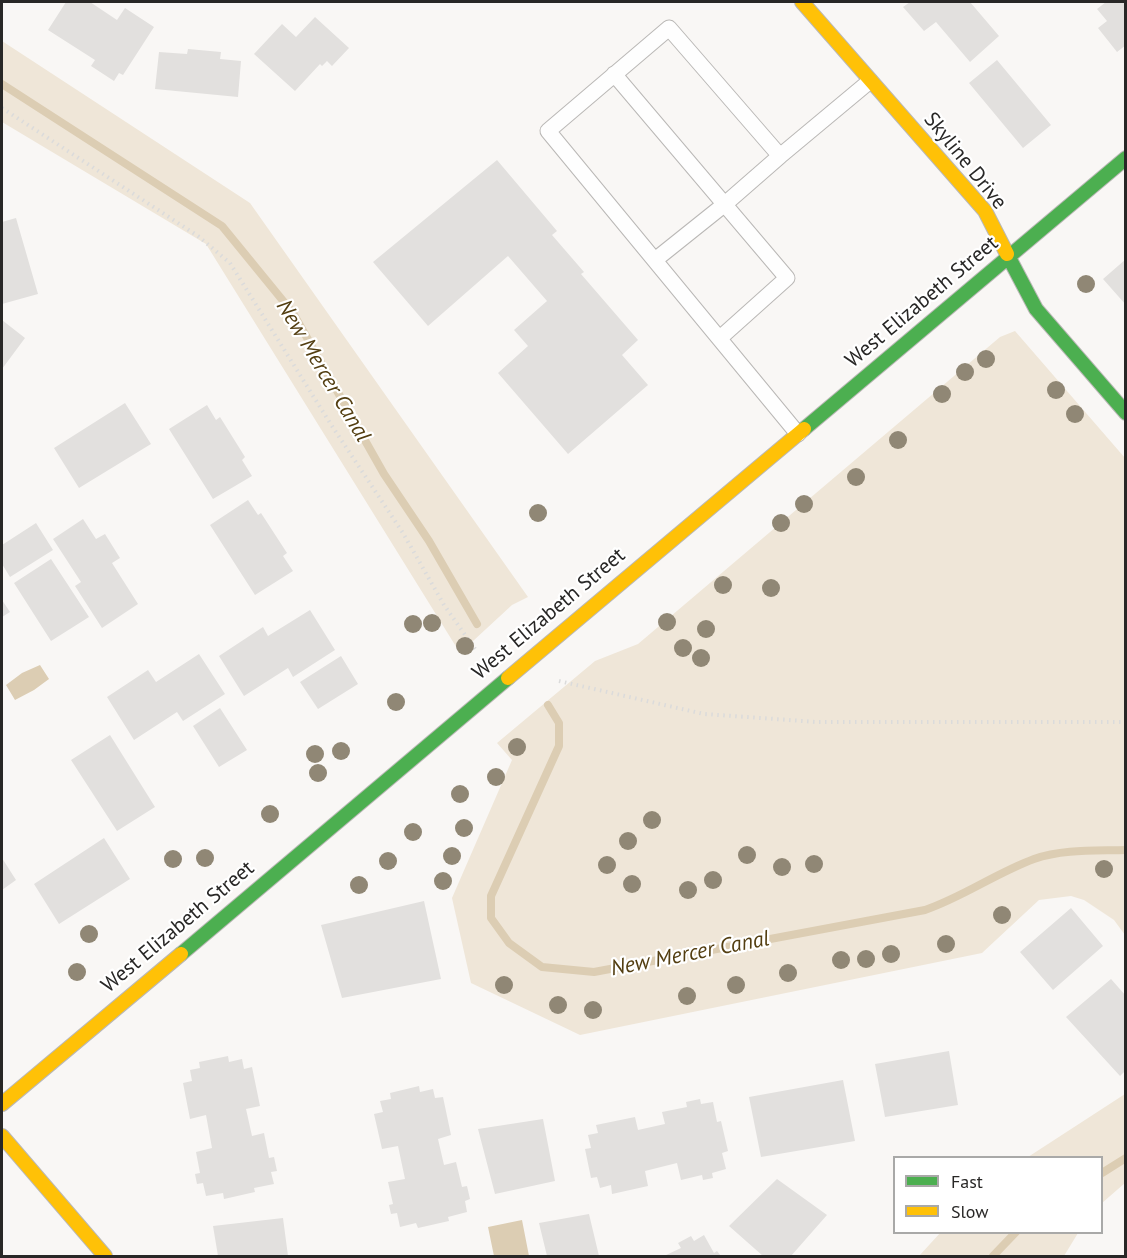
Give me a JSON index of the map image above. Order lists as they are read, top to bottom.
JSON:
{
  "streets": {
    "main road": ["Skyline Drive", "West Elizabeth Street"]
  },
  "crossings": [
    ["Skyline Drive", "West Elizabeth Street"]
  ],
  "water": ["New Mercer Canal"],
  "legend": ["Fast", "Slow"]
}
